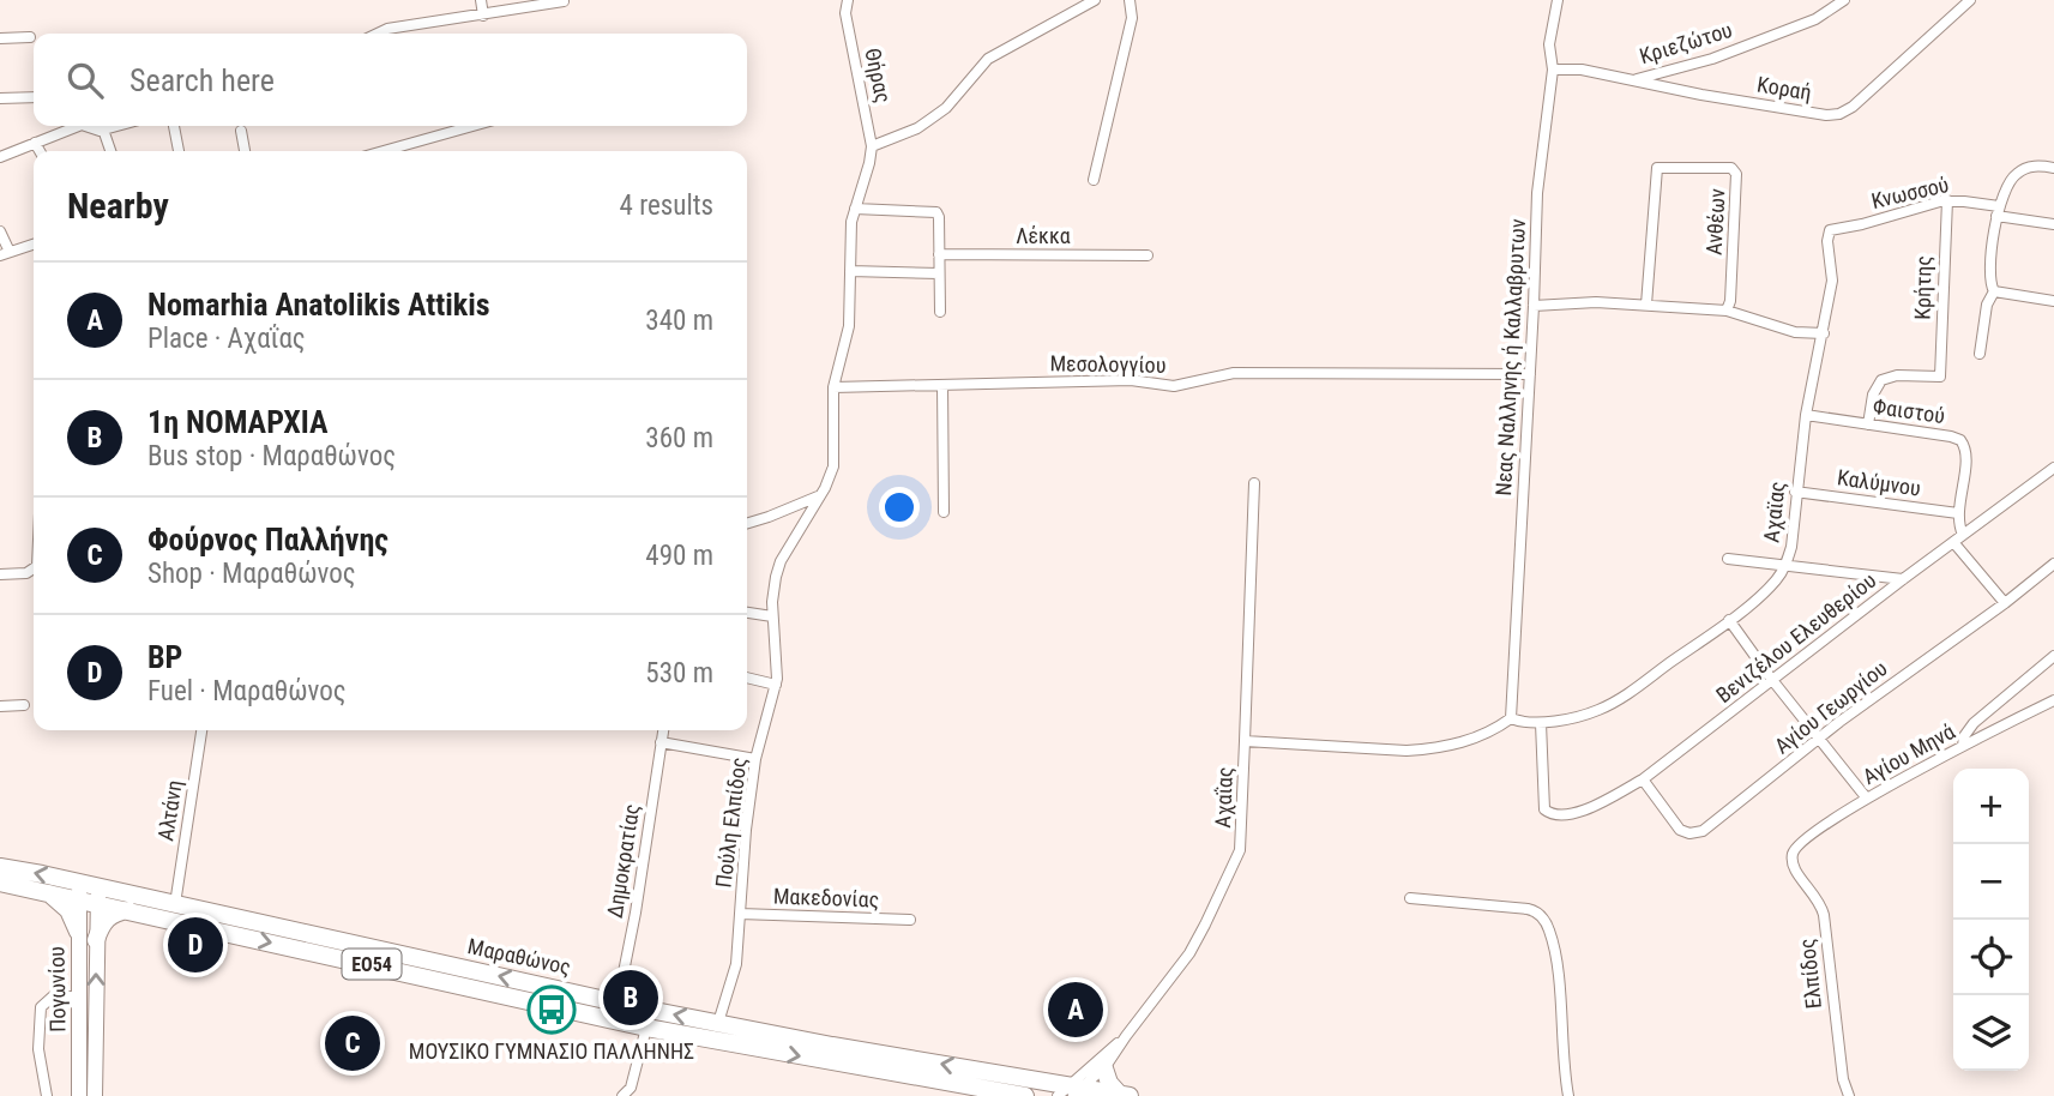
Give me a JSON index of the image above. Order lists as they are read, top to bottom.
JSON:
{
  "streets": {
    "main road": ["Μαραθώνος", "ΕΟ54", "Πογωνίου"],
    "street": [
      "Κριεζώτου",
      "Θήρας",
      "Κοραή",
      "Κνωσσού",
      "Ανθέων",
      "Λέκκα",
      "Κρήτης",
      "Νεας Nαλληνης ή Καλλαβρυτων",
      "Μεσολογγίου",
      "Φαιστού",
      "Καλύμνου",
      "Αχαϊας",
      "Βενιζέλου Ελευθερίου",
      "Αγίου Γεωργίου",
      "Αγίου Μηνά",
      "Αχαΐας",
      "Αλτάνη",
      "Πούλη Ελπίδος",
      "Δημοκρατίας",
      "Μακεδονίας",
      "Ελπίδος"
    ]
  },
  "crossings": [
    ["Κριεζώτου", "Κοραή"],
    ["Θήρας", "Πούλη Ελπίδος"],
    ["Κοραή", "Νεας Nαλληνης ή Καλλαβρυτων"],
    ["Κνωσσού", "Κρήτης"],
    ["Κνωσσού", "Αχαϊας"],
    ["Κρήτης", "Φαιστού"],
    ["Νεας Nαλληνης ή Καλλαβρυτων", "Μεσολογγίου"],
    ["Νεας Nαλληνης ή Καλλαβρυτων", "Αχαϊας"],
    ["Νεας Nαλληνης ή Καλλαβρυτων", "Αχαΐας"],
    ["Μεσολογγίου", "Πούλη Ελπίδος"],
    ["Φαιστού", "Καλύμνου"],
    ["Φαιστού", "Αχαϊας"],
    ["Φαιστού", "Βενιζέλου Ελευθερίου"],
    ["Καλύμνου", "Αχαϊας"],
    ["Αχαϊας", "Βενιζέλου Ελευθερίου"],
    ["Αχαϊας", "Αχαΐας"],
    ["Βενιζέλου Ελευθερίου", "Αγίου Γεωργίου"],
    ["Αγίου Μηνά", "Ελπίδος"],
    ["Αχαΐας", "Μαραθώνος"],
    ["Αλτάνη", "Μαραθώνος"],
    ["Πούλη Ελπίδος", "Μακεδονίας"],
    ["Πούλη Ελπίδος", "Μαραθώνος"],
    ["Δημοκρατίας", "Μαραθώνος"],
    ["Μαραθώνος", "Πογωνίου"]
  ],
  "places": {
    "bus stop": ["ΜΟΥΣΙΚΟ ΓΥΜΝΑΣΙΟ ΠΑΛΛΗΝΗΣ"]
  },
  "page": {
    "search": "Search here",
    "heading": ["Nearby", "4 results"],
    "list": [
      {
        "mark": "A",
        "name": "Nomarhia Anatolikis Attikis",
        "note": "Place · Αχαΐας",
        "value": "340 m"
      },
      {
        "mark": "B",
        "name": "1η ΝΟΜΑΡΧΙΑ",
        "note": "Bus stop · Μαραθώνος",
        "value": "360 m"
      },
      {
        "mark": "C",
        "name": "Φούρνος Παλλήνης",
        "note": "Shop · Μαραθώνος",
        "value": "490 m"
      },
      {
        "mark": "D",
        "name": "BP",
        "note": "Fuel · Μαραθώνος",
        "value": "530 m"
      }
    ],
    "map_buttons": ["+", "−"],
    "pins": [
      "D",
      "B",
      "A",
      "C"
    ]
  }
}
